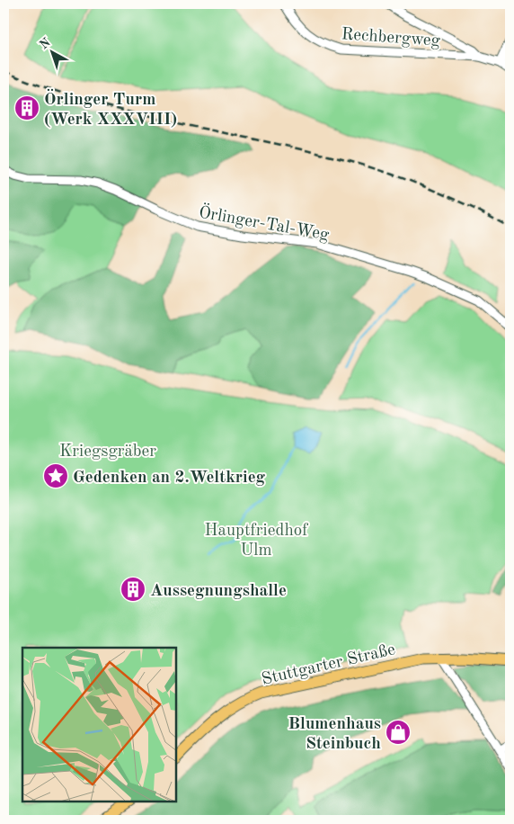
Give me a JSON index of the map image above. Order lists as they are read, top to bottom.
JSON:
{
  "streets": {
    "main road": ["Stuttgarter Straße"],
    "street": ["Rechbergweg", "Örlinger-Tal-Weg"]
  },
  "parks": ["Kriegsgräber", "Hauptfriedhof Ulm"],
  "places": {
    "building": ["Örlinger Turm (Werk XXXVIII)", "Aussegnungshalle"],
    "place": ["Gedenken an 2.Weltkrieg"],
    "shop": ["Blumenhaus Steinbuch"]
  },
  "north": "top left"
}
